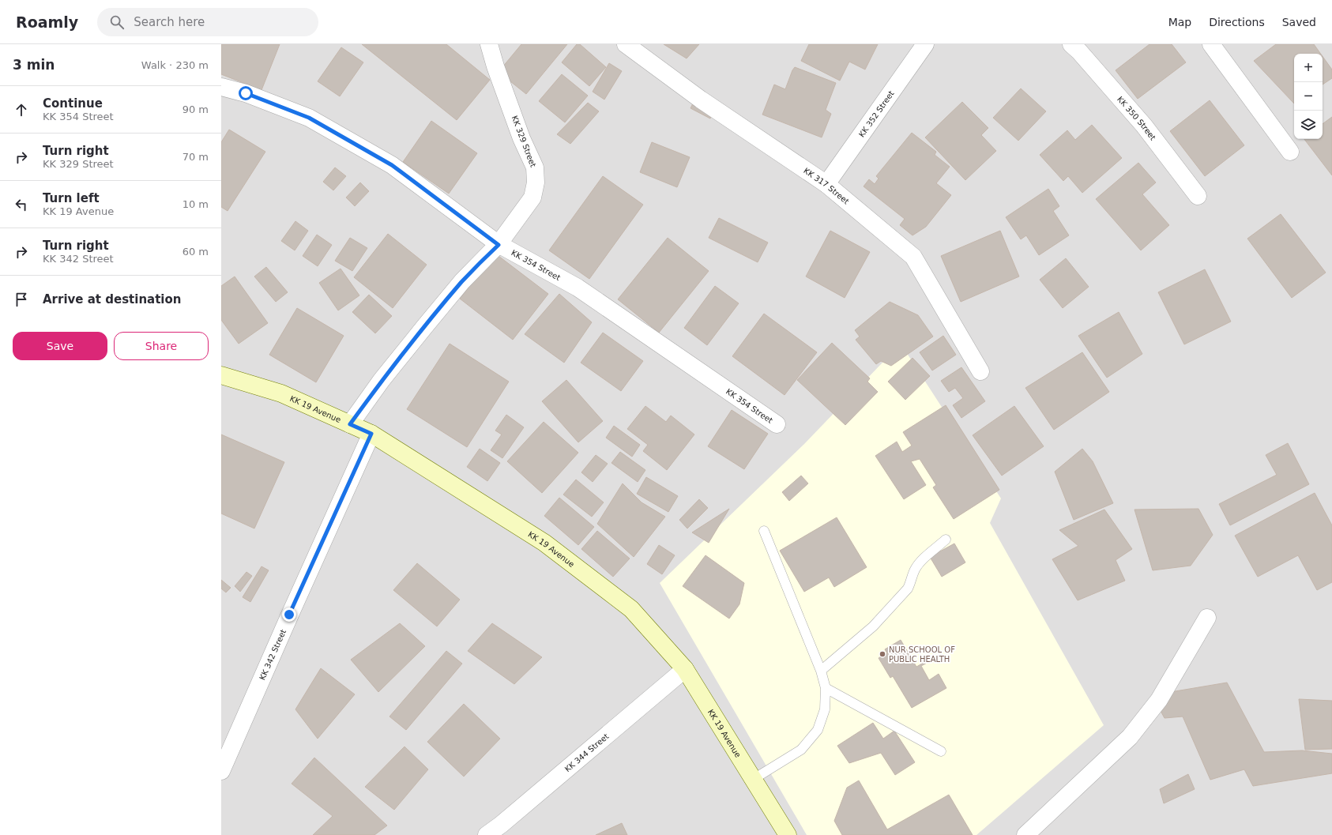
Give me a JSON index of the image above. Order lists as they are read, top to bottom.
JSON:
{
  "streets": {
    "street": [
      "KK 352 Street",
      "KK 350 Street",
      "KK 329 Street",
      "KK 317 Street",
      "KK 354 Street",
      "KK 19 Avenue",
      "KK 342 Street",
      "KK 344 Street"
    ]
  },
  "crossings": [
    ["KK 352 Street", "KK 317 Street"],
    ["KK 329 Street", "KK 354 Street"],
    ["KK 329 Street", "KK 19 Avenue"],
    ["KK 19 Avenue", "KK 342 Street"],
    ["KK 19 Avenue", "KK 344 Street"]
  ],
  "places": ["NUR SCHOOL OF PUBLIC HEALTH"],
  "page": {
    "header": "Roamly",
    "search": "Search here",
    "nav": ["Map", "Directions", "Saved"],
    "heading": ["3 min", "Walk · 230 m"],
    "map_buttons": ["+", "−"],
    "list": [
      ["Continue", "KK 354 Street", "90 m"],
      ["Turn right", "KK 329 Street", "70 m"],
      ["Turn left", "KK 19 Avenue", "10 m"],
      ["Turn right", "KK 342 Street", "60 m"],
      "Arrive at destination"
    ],
    "buttons": ["Save", "Share"]
  }
}
